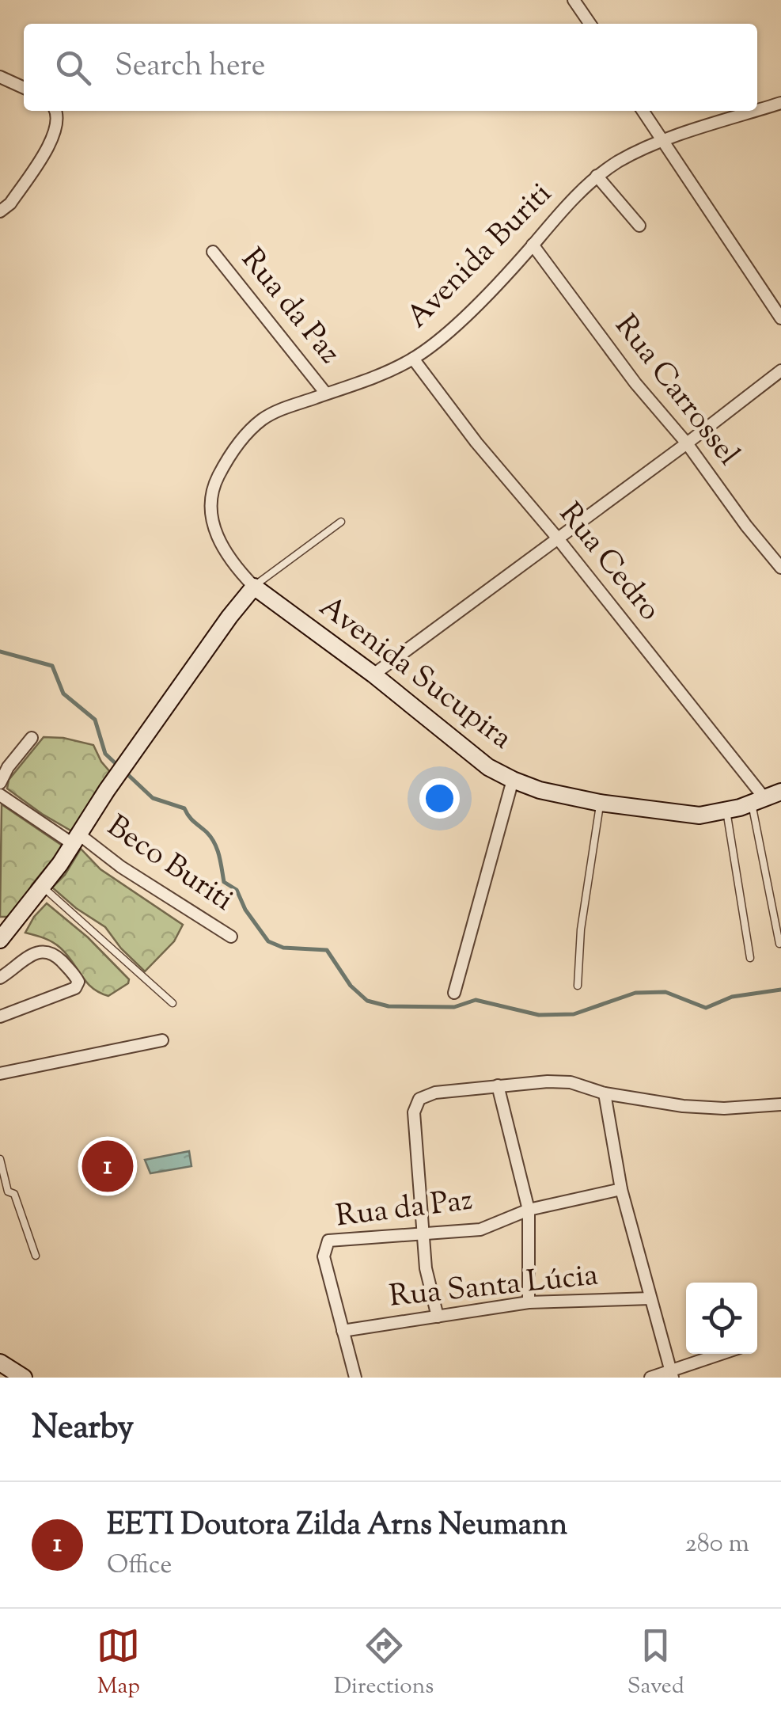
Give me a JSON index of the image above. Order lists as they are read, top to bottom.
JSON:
{
  "streets": {
    "street": [
      "Avenida Buriti",
      "Rua da Paz",
      "Rua Carrossel",
      "Rua Cedro",
      "Avenida Sucupira",
      "Beco Buriti",
      "Rua Santa Lúcia"
    ]
  },
  "crossings": [
    ["Avenida Buriti", "Rua da Paz"],
    ["Avenida Buriti", "Rua Carrossel"],
    ["Avenida Buriti", "Rua Cedro"],
    ["Avenida Buriti", "Avenida Sucupira"],
    ["Rua da Paz", "Rua Santa Lúcia"],
    ["Rua Cedro", "Avenida Sucupira"]
  ],
  "page": {
    "search": "Search here",
    "pins": "1",
    "heading": "Nearby",
    "list": [
      {
        "mark": "1",
        "name": "EETI Doutora Zilda Arns Neumann",
        "note": "Office",
        "value": "280 m"
      }
    ],
    "nav": ["Map", "Directions", "Saved"]
  }
}
